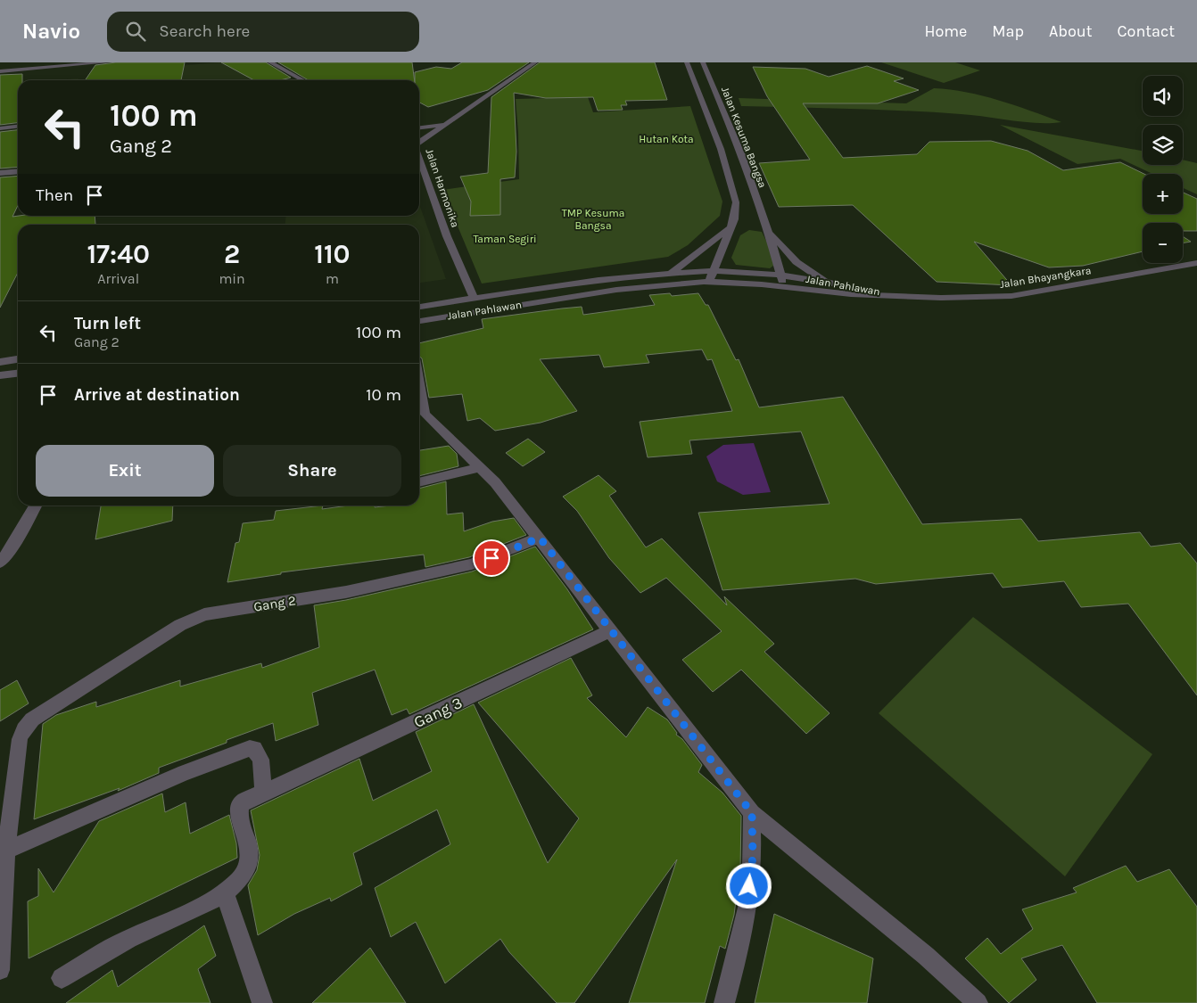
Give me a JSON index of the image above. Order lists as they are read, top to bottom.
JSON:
{
  "streets": {
    "street": [
      "Jalan Kesuma Bangsa",
      "Jalan Harmonika",
      "Jalan Bhayangkara",
      "Jalan Pahlawan",
      "Gang 2",
      "Gang 3"
    ]
  },
  "crossings": [
    ["Jalan Kesuma Bangsa", "Jalan Pahlawan"],
    ["Jalan Harmonika", "Jalan Pahlawan"],
    ["Jalan Bhayangkara", "Jalan Pahlawan"]
  ],
  "parks": ["Hutan Kota", "TMP Kesuma Bangsa", "Taman Segiri"],
  "page": {
    "header": "Navio",
    "search": "Search here",
    "nav": [
      "Home",
      "Map",
      "About",
      "Contact"
    ],
    "map_buttons": ["+", "−"],
    "turn": ["100 m", "Gang 2"],
    "then": "Then",
    "eta": [
      "17:40",
      "Arrival",
      "2",
      "min",
      "110",
      "m"
    ],
    "list": [
      {
        "name": "Turn left",
        "note": "Gang 2",
        "value": "100 m"
      },
      {
        "name": "Arrive at destination",
        "value": "10 m"
      }
    ],
    "buttons": ["Exit", "Share"]
  }
}
